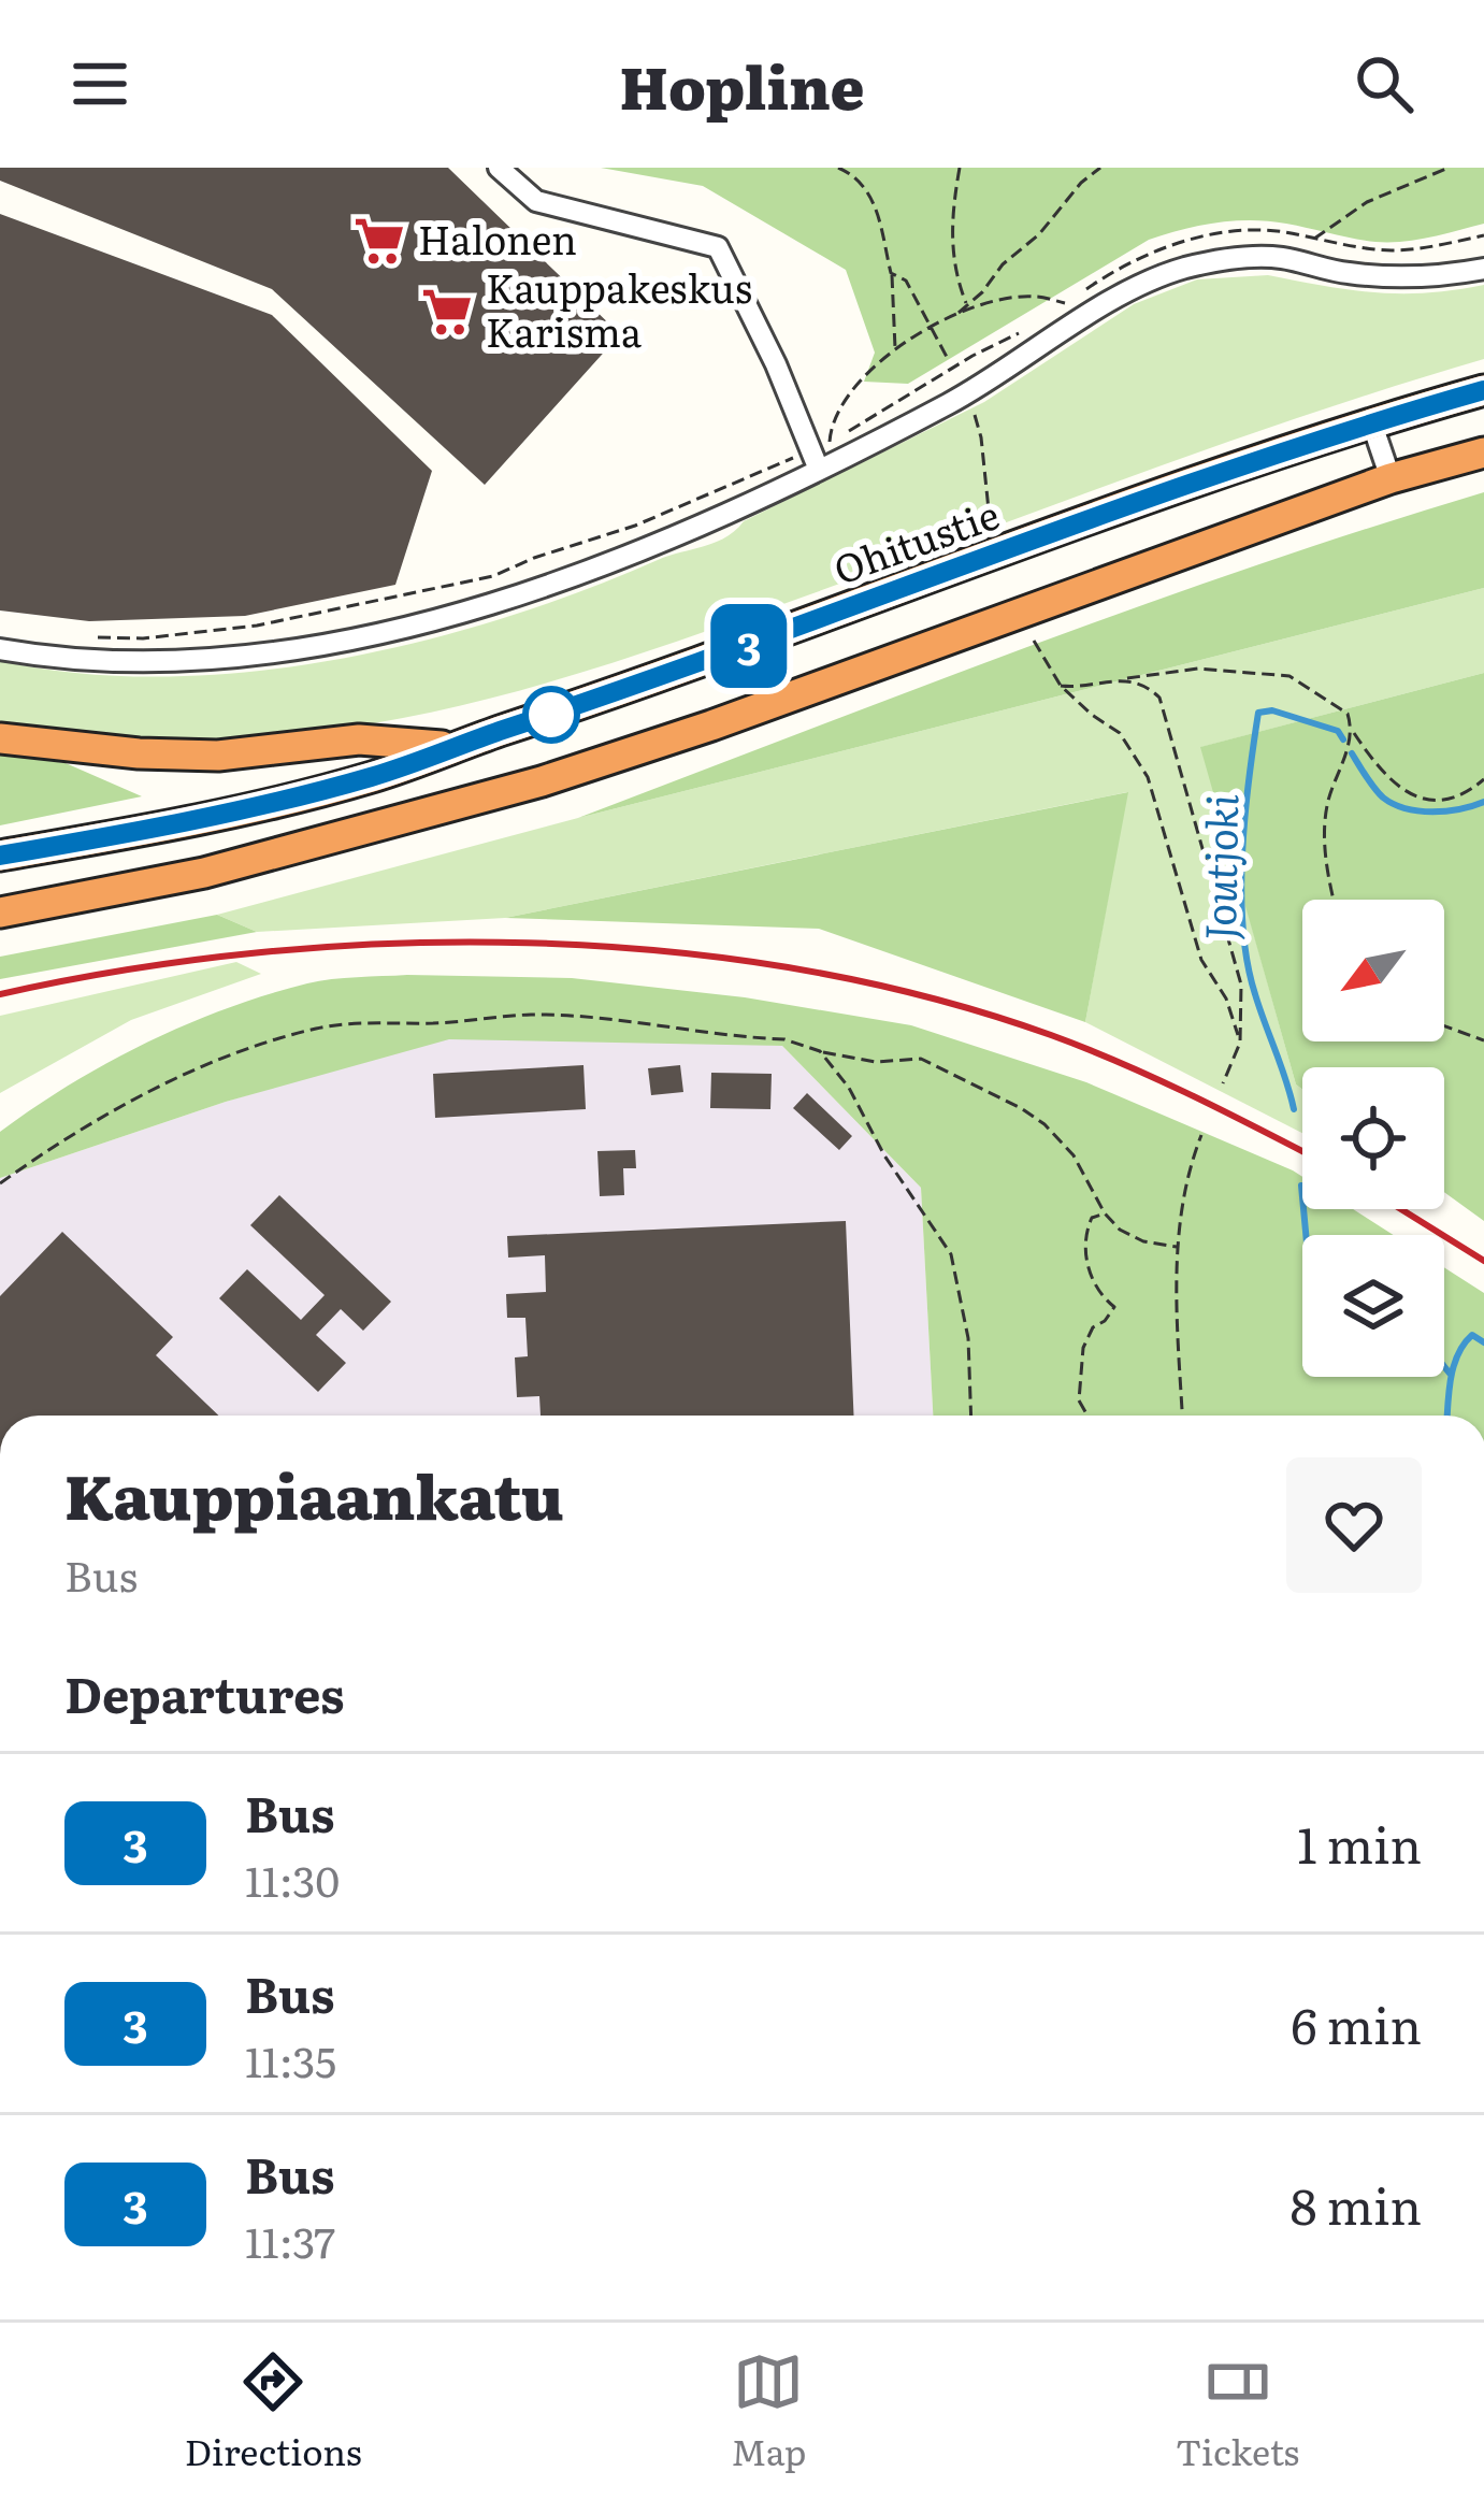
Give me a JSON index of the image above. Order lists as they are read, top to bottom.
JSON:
{
  "streets": {
    "highway": ["Ohitustie"]
  },
  "water": ["Joutjoki"],
  "places": {
    "supermarket": ["Halonen", "Kauppakeskus Karisma"]
  },
  "lines": ["bus line 3"],
  "north": "bottom left",
  "page": {
    "header": "Hopline",
    "on_map": "3",
    "heading": [
      ["Kauppiaankatu", "Bus"],
      "Departures"
    ],
    "list": [
      {
        "mark": "3",
        "name": "Bus",
        "note": "11:30",
        "value": "1 min"
      },
      {
        "mark": "3",
        "name": "Bus",
        "note": "11:35",
        "value": "6 min"
      },
      {
        "mark": "3",
        "name": "Bus",
        "note": "11:37",
        "value": "8 min"
      }
    ],
    "tabs": ["Directions", "Map", "Tickets"]
  }
}
